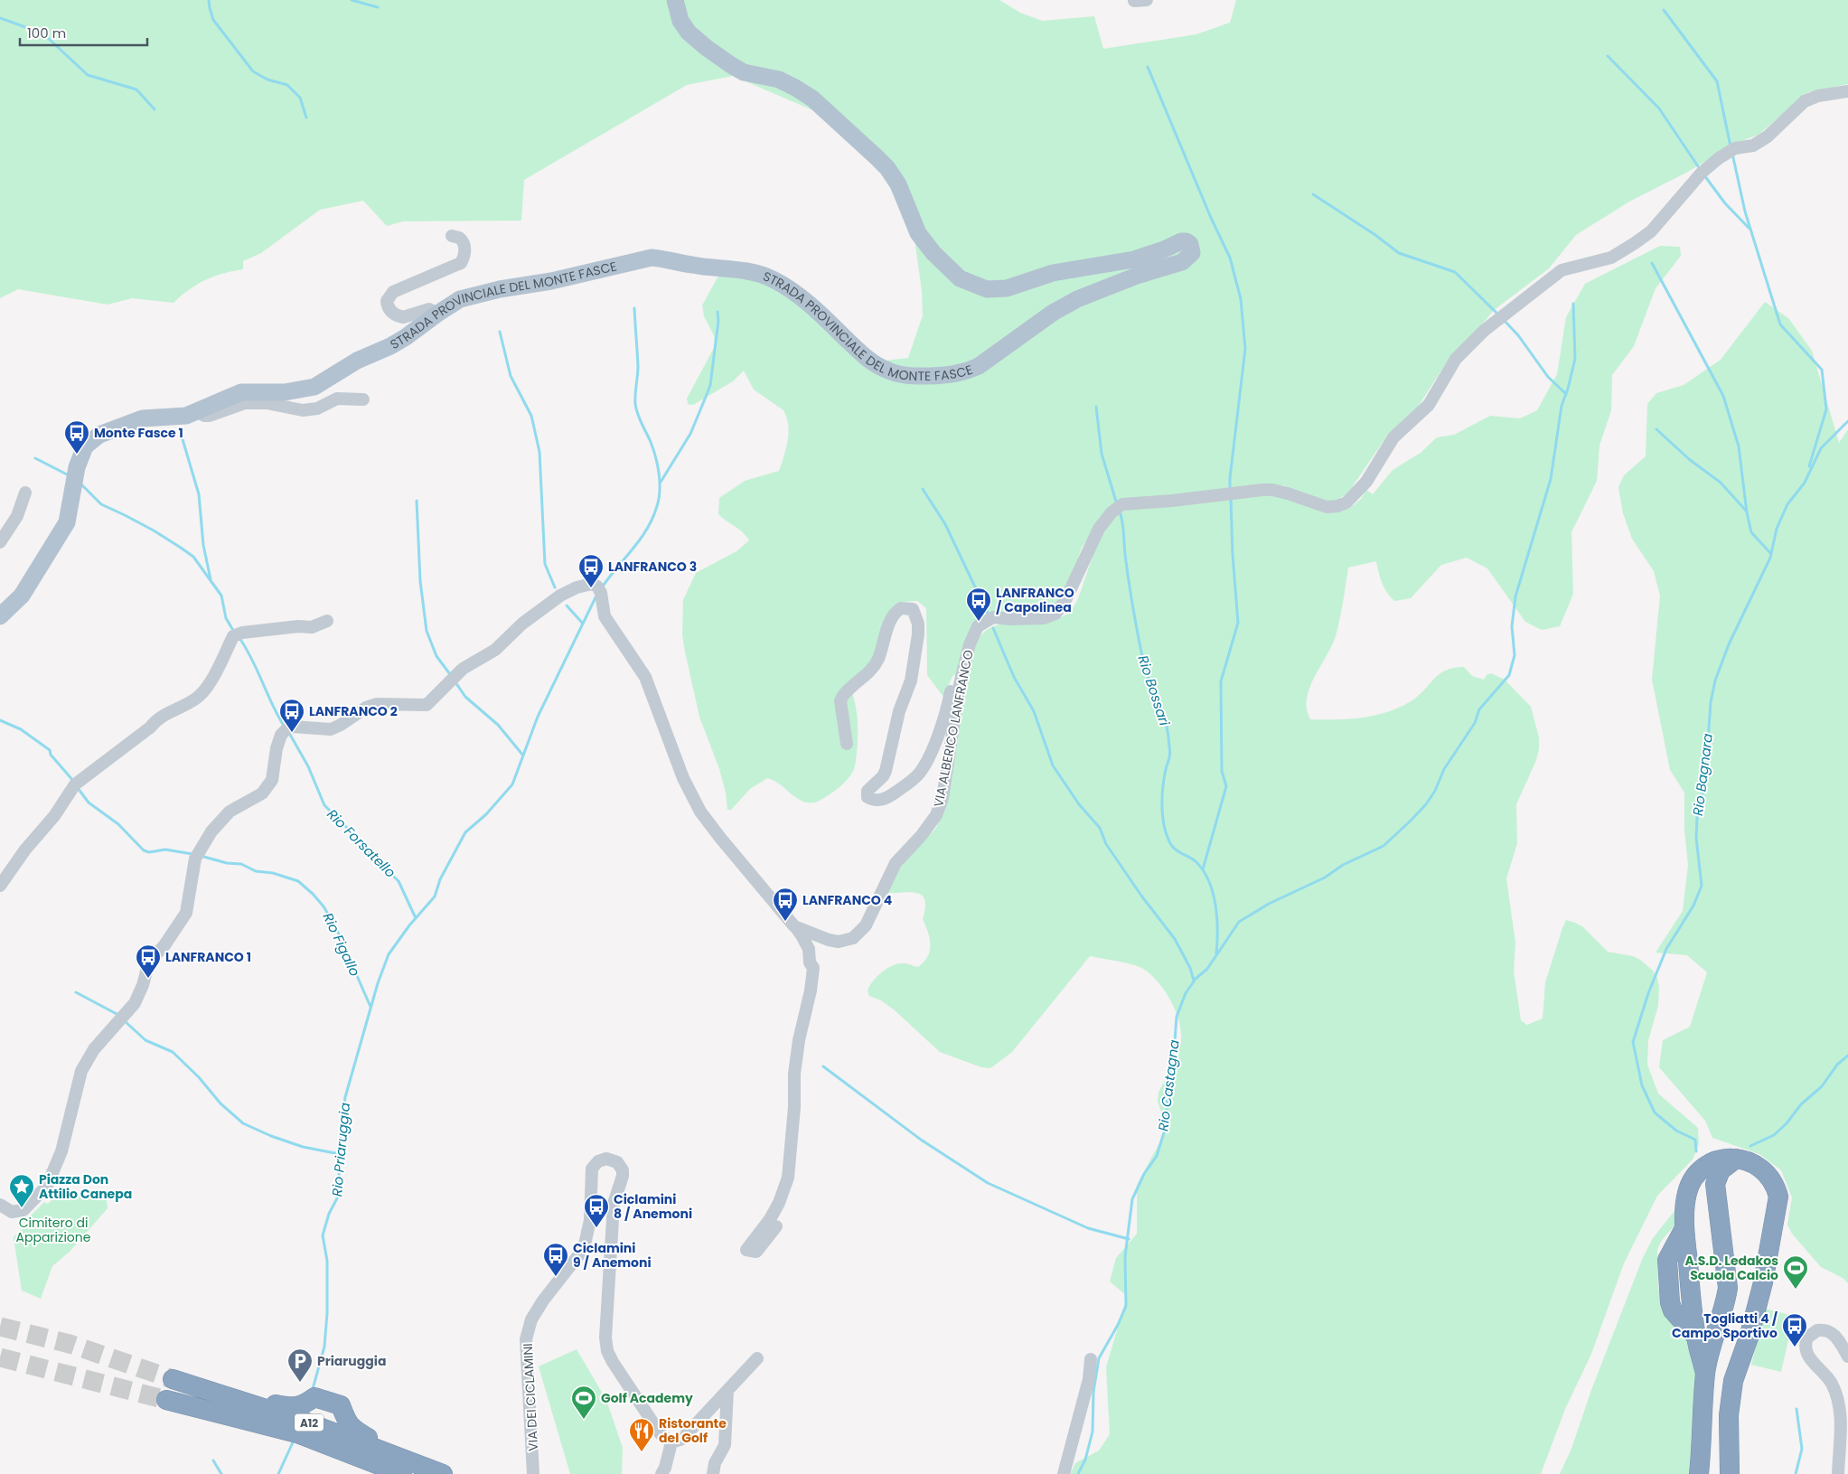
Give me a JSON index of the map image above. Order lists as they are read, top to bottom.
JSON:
{
  "streets": {
    "highway": ["A12"],
    "main road": ["STRADA PROVINCIALE DEL MONTE FASCE"],
    "street": ["VIA ALBERICO LANFRANCO", "VIA DEI CICLAMINI"]
  },
  "water": [
    "Rio Bossari",
    "Rio Bagnara",
    "Rio Forsatello",
    "Rio Figallo",
    "Rio Castagna",
    "Rio Priaruggia"
  ],
  "parks": ["Cimitero di Apparizione"],
  "places": {
    "bus stop": [
      "Monte Fasce 1",
      "LANFRANCO 3",
      "LANFRANCO / Capolinea",
      "LANFRANCO 2",
      "LANFRANCO 4",
      "LANFRANCO 1",
      "Ciclamini 8 / Anemoni",
      "Ciclamini 9 / Anemoni",
      "Togliatti 4 / Campo Sportivo"
    ],
    "place": ["Piazza Don Attilio Canepa"],
    "sports": ["A.S.D. Ledakos Scuola Calcio", "Golf Academy"],
    "parking": ["Priaruggia"],
    "restaurant": ["Ristorante del Golf"]
  },
  "scale_bar": "100 m"
}
